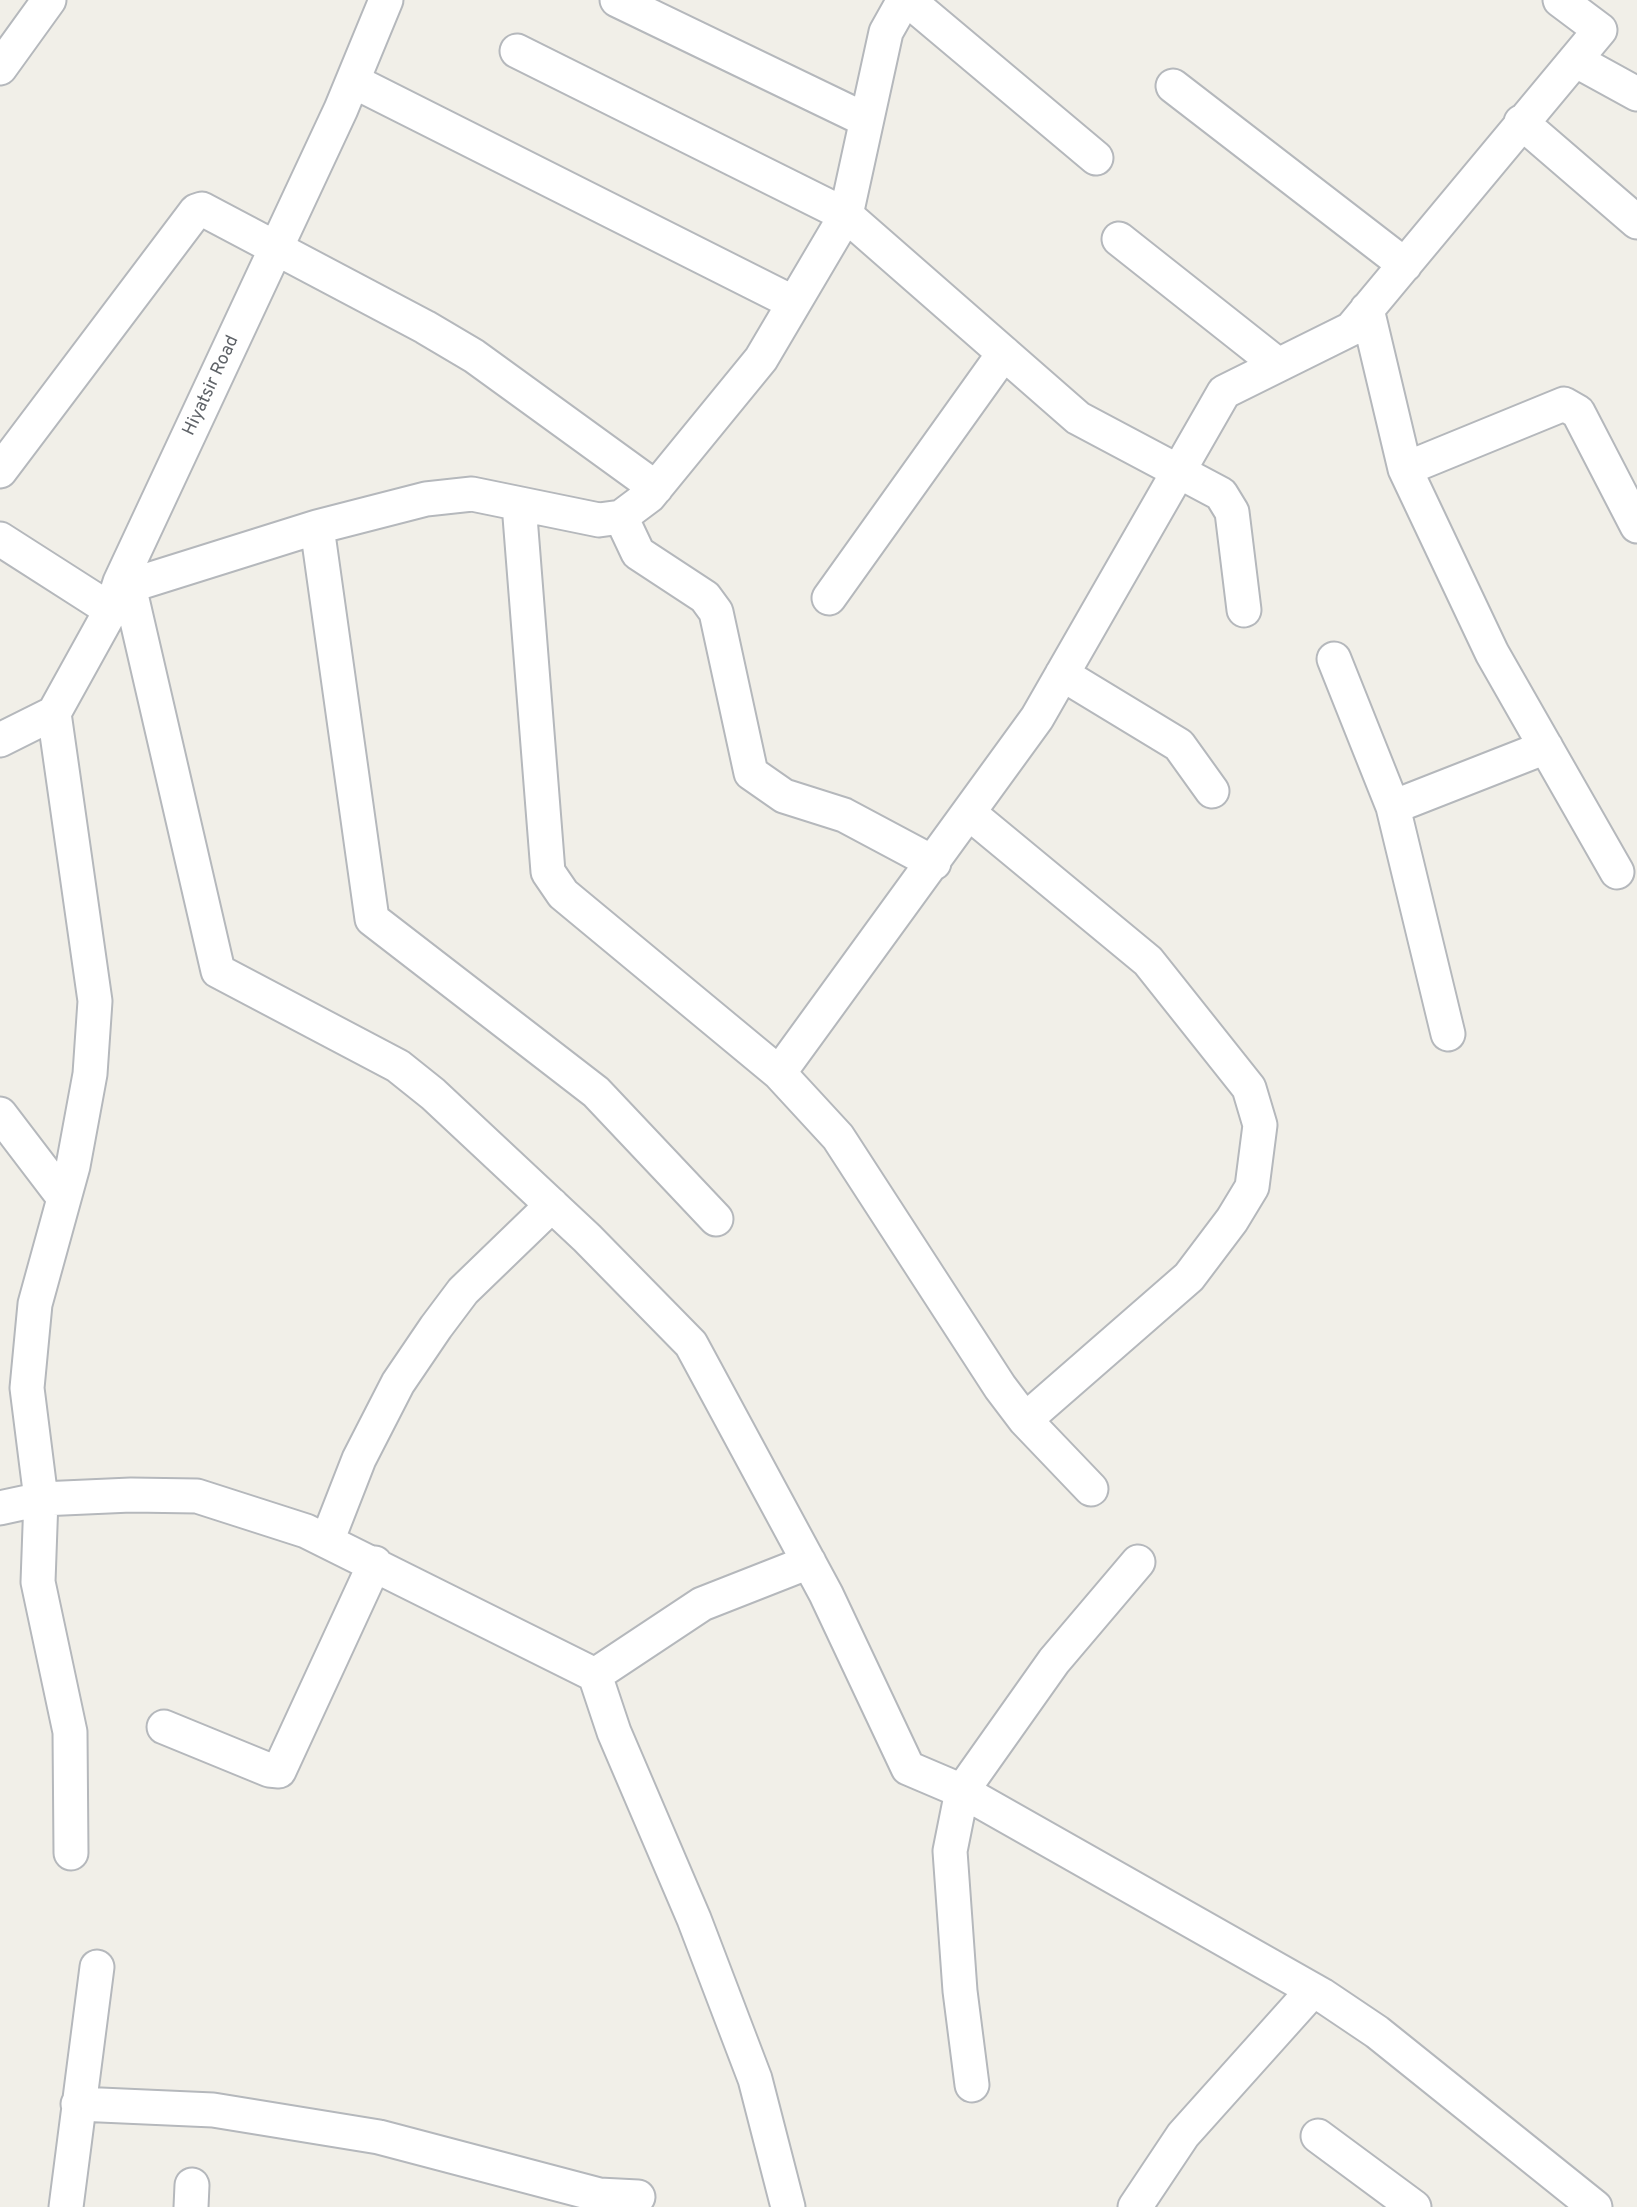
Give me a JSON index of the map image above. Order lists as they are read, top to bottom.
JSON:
{
  "streets": {
    "street": ["Hiyatsir Road"]
  }
}
